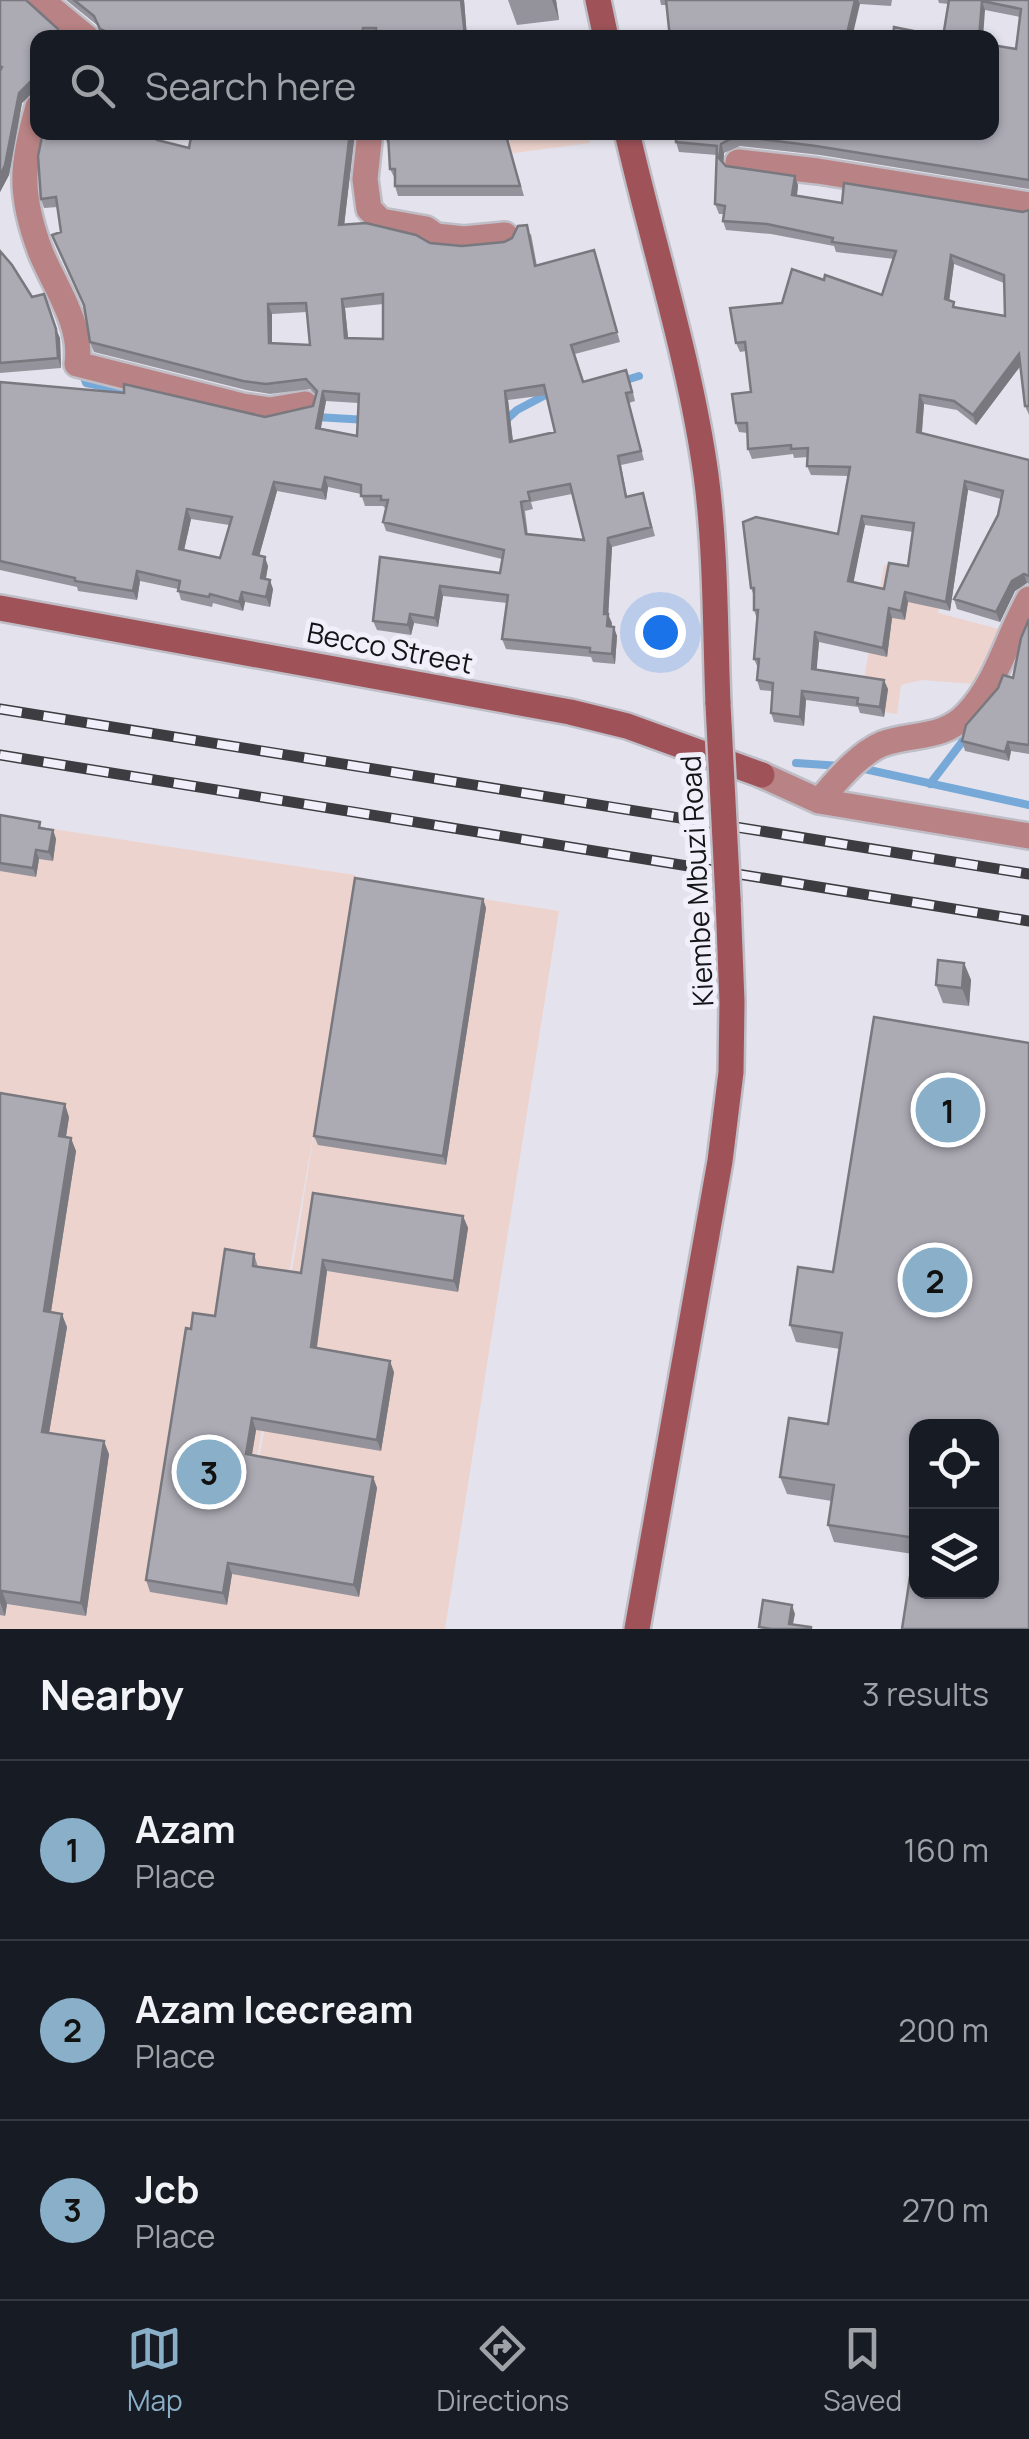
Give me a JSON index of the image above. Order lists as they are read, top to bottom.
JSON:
{
  "streets": {
    "main road": ["Becco Street", "Kiembe Mbuzi Road"]
  },
  "page": {
    "search": "Search here",
    "pins": ["1", "2", "3"],
    "heading": ["Nearby", "3 results"],
    "list": [
      {
        "mark": "1",
        "name": "Azam",
        "note": "Place",
        "value": "160 m"
      },
      {
        "mark": "2",
        "name": "Azam Icecream",
        "note": "Place",
        "value": "200 m"
      },
      {
        "mark": "3",
        "name": "Jcb",
        "note": "Place",
        "value": "270 m"
      }
    ],
    "nav": ["Map", "Directions", "Saved"]
  }
}
